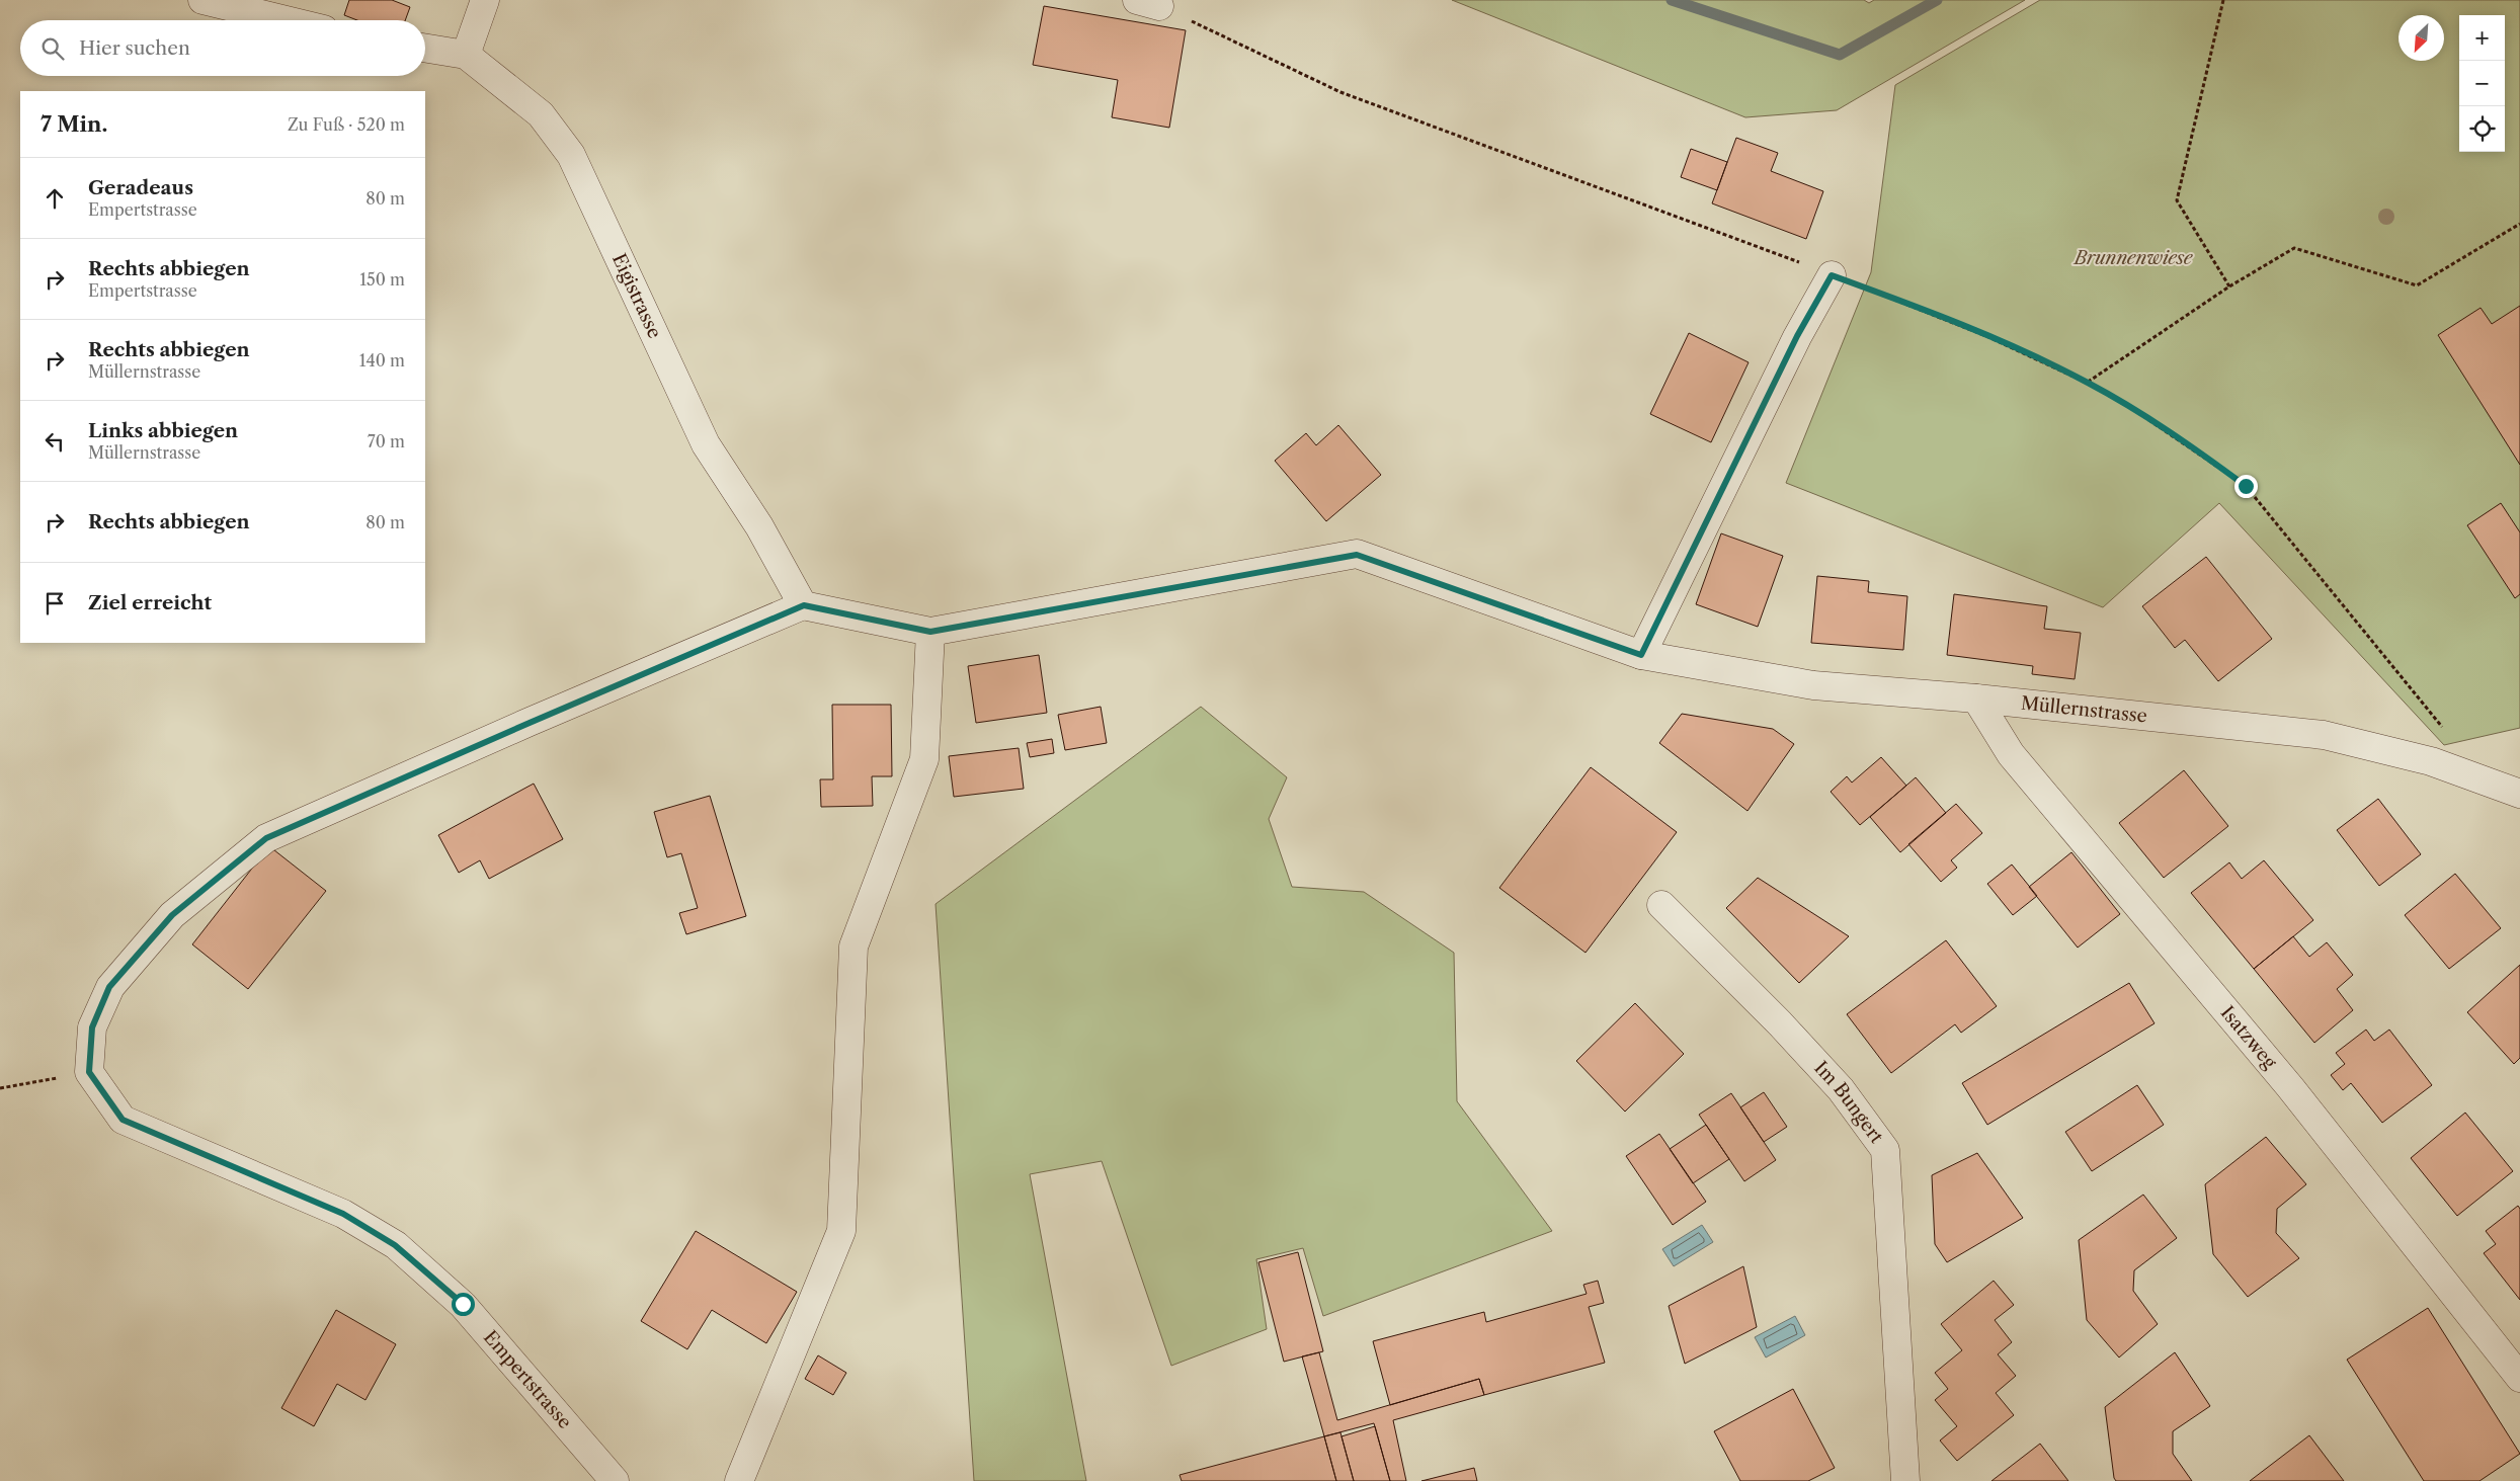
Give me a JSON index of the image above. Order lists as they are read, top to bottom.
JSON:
{
  "streets": {
    "street": [
      "Eigistrasse",
      "Müllernstrasse",
      "Isatzweg",
      "Im Bungert",
      "Empertstrasse"
    ]
  },
  "crossings": [
    ["Eigistrasse", "Müllernstrasse"],
    ["Müllernstrasse", "Isatzweg"]
  ],
  "parks": ["Brunnenwiese"],
  "north": "bottom left",
  "page": {
    "map_buttons": ["+", "−"],
    "search": "Hier suchen",
    "heading": ["7 Min.", "Zu Fuß · 520 m"],
    "list": [
      ["Geradeaus", "Empertstrasse", "80 m"],
      ["Rechts abbiegen", "Empertstrasse", "150 m"],
      ["Rechts abbiegen", "Müllernstrasse", "140 m"],
      ["Links abbiegen", "Müllernstrasse", "70 m"],
      ["Rechts abbiegen", "80 m"],
      "Ziel erreicht"
    ]
  }
}
